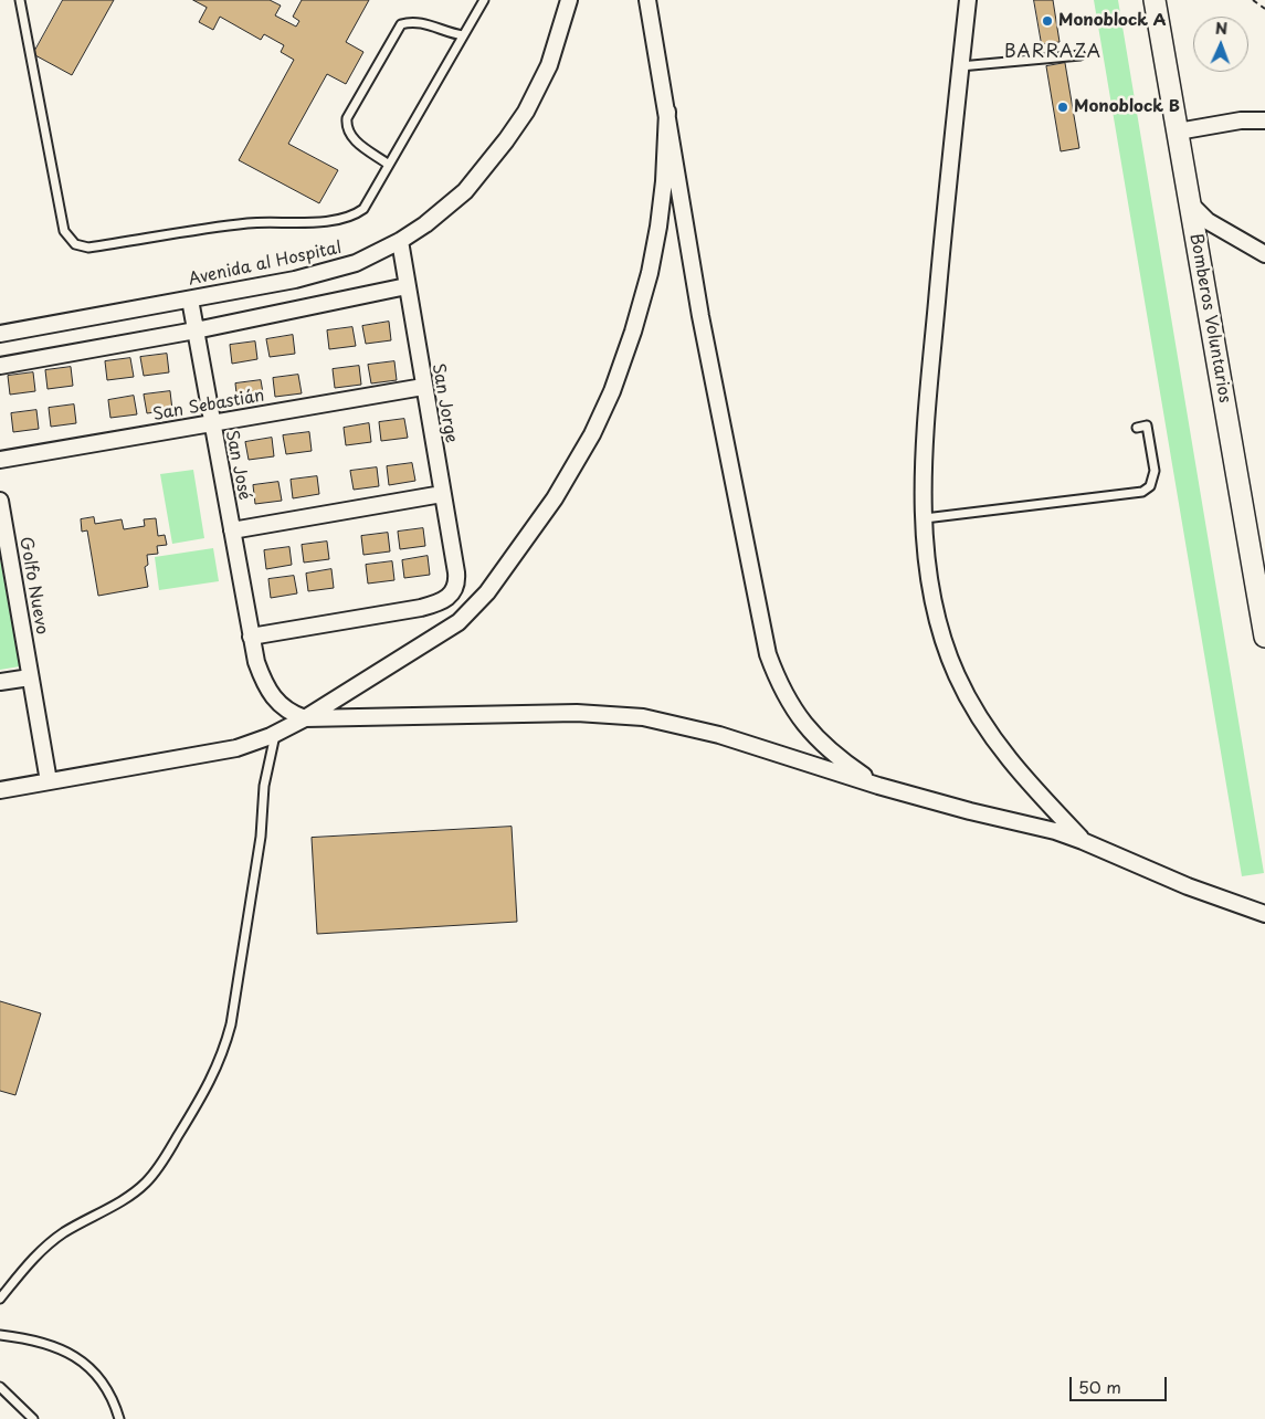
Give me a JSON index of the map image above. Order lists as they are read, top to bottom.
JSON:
{
  "streets": {
    "main road": ["Bomberos Voluntarios"],
    "street": [
      "Avenida al Hospital",
      "San Jorge",
      "San Sebastián",
      "San José",
      "Golfo Nuevo"
    ]
  },
  "crossings": [
    ["Avenida al Hospital", "San Jorge"],
    ["Avenida al Hospital", "San José"],
    ["San Jorge", "San Sebastián"],
    ["San Jorge", "San José"],
    ["San Sebastián", "San José"]
  ],
  "districts": ["BARRAZA"],
  "places": ["Monoblock A", "Monoblock B"],
  "scale_bar": "50 m",
  "north": "top"
}
